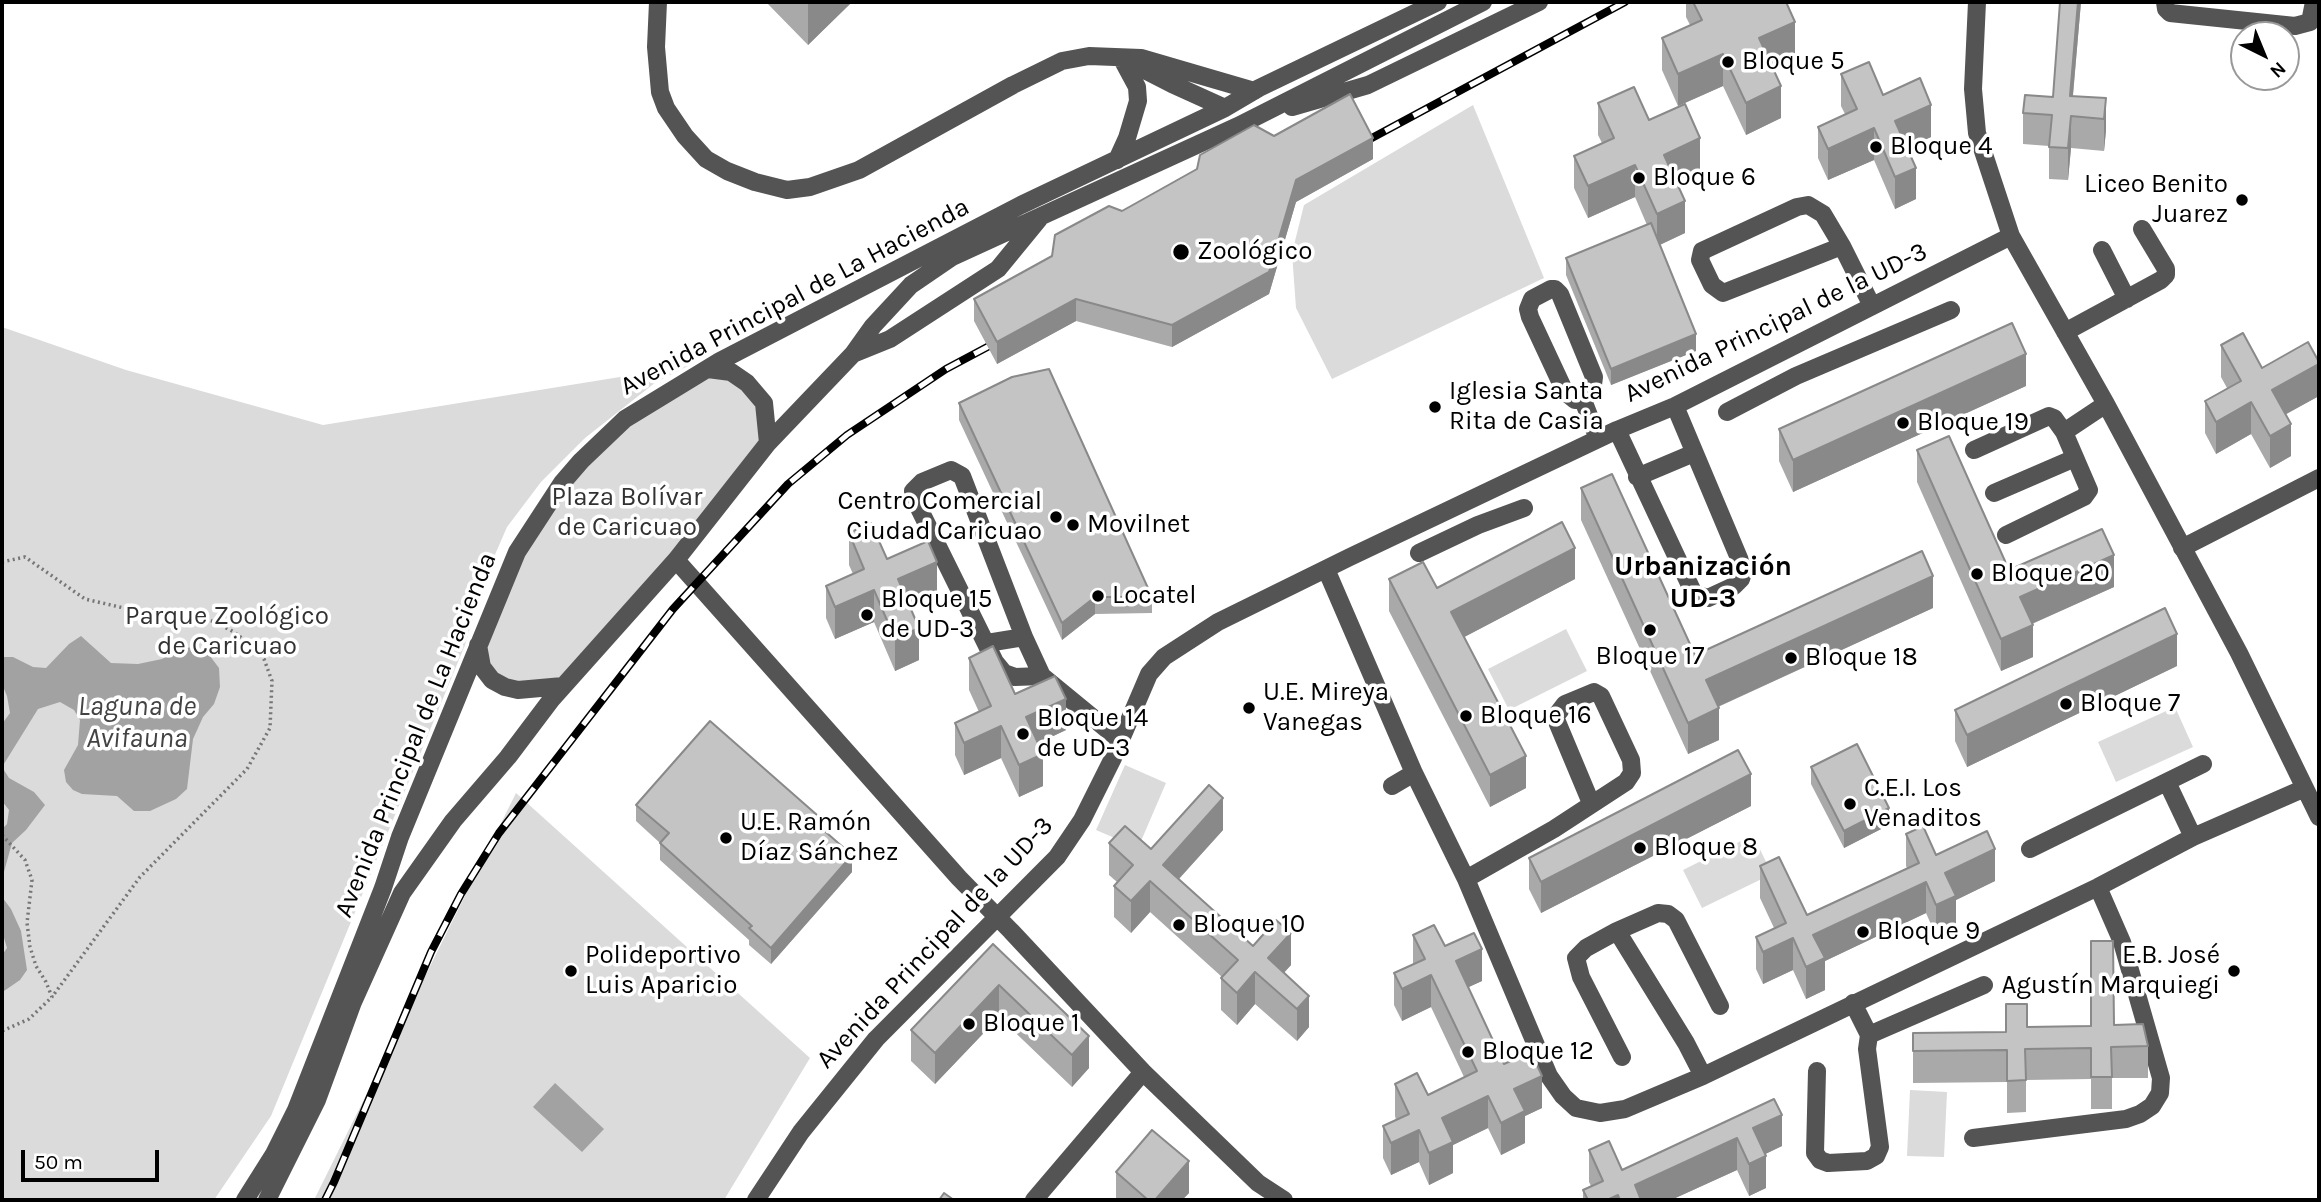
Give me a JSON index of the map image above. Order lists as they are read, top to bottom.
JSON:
{
  "streets": {
    "street": ["Avenida Principal de La Hacienda", "Avenida Principal de la UD-3"]
  },
  "districts": ["Urbanización UD-3"],
  "water": ["Laguna de Avifauna"],
  "parks": ["Plaza Bolívar de Caricuao", "Parque Zoológico de Caricuao"],
  "places": [
    "Bloque 5",
    "Bloque 4",
    "Bloque 6",
    "Liceo Benito Juarez",
    "Zoológico",
    "Iglesia Santa Rita de Casia",
    "Bloque 19",
    "Centro Comercial Ciudad Caricuao",
    "Movilnet",
    "Bloque 20",
    "Locatel",
    "Bloque 15 de UD-3",
    "Bloque 17",
    "Bloque 18",
    "Bloque 7",
    "U.E. Mireya Vanegas",
    "Bloque 16",
    "Bloque 14 de UD-3",
    "C.E.I. Los Venaditos",
    "U.E. Ramón Díaz Sánchez",
    "Bloque 8",
    "Bloque 10",
    "Bloque 9",
    "Polideportivo Luis Aparicio",
    "E.B. José Agustín Marquiegi",
    "Bloque 1",
    "Bloque 12"
  ],
  "scale_bar": "50 m",
  "north": "bottom right"
}
